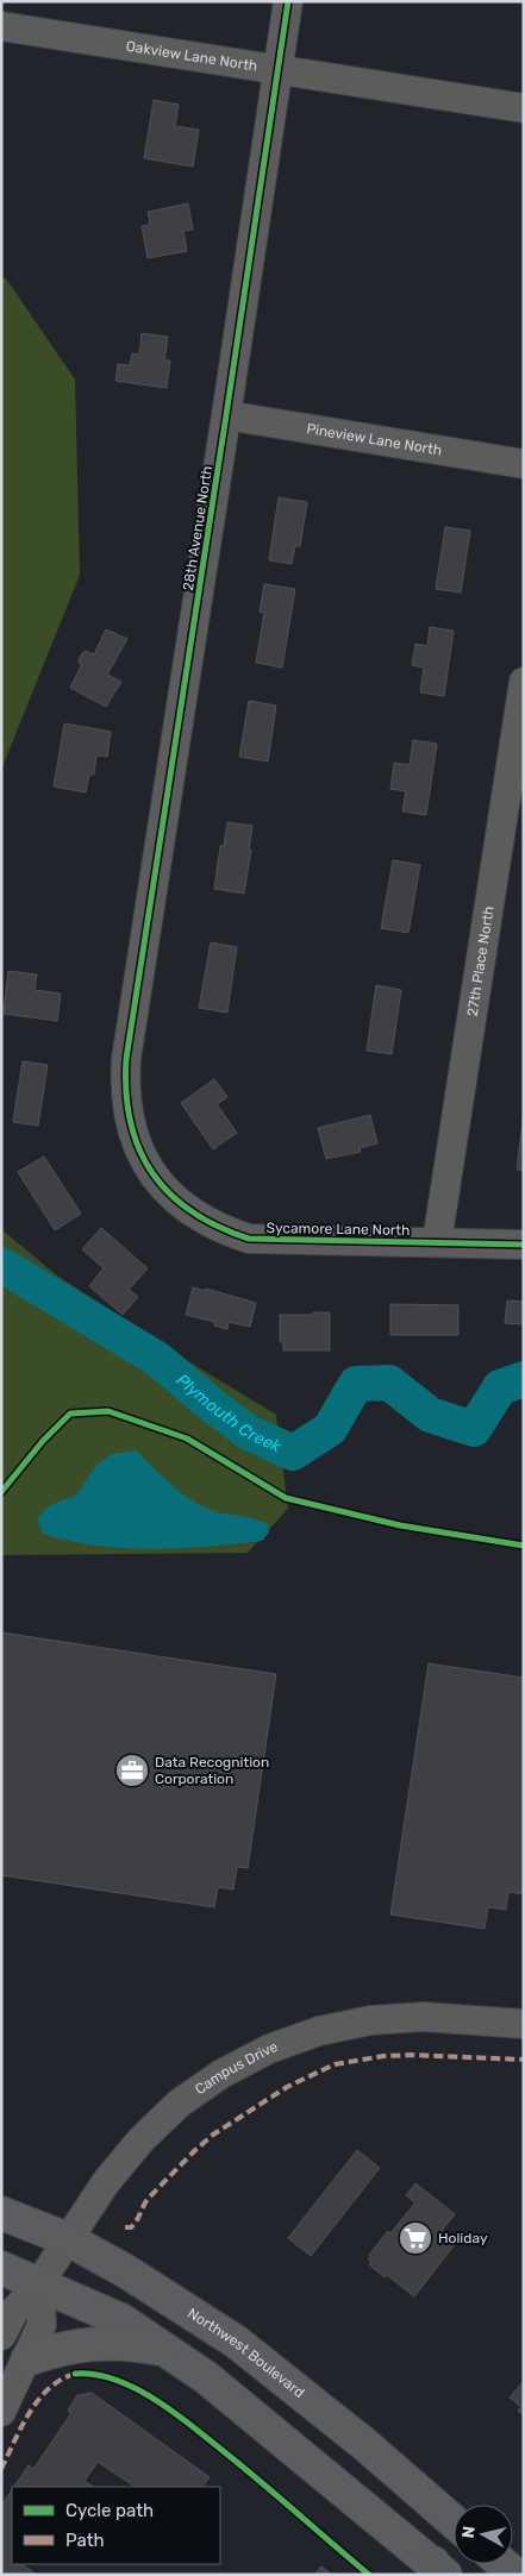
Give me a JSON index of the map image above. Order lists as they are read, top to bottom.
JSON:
{
  "streets": {
    "main road": ["Northwest Boulevard"],
    "street": [
      "Oakview Lane North",
      "Pineview Lane North",
      "28th Avenue North",
      "27th Place North",
      "Sycamore Lane North",
      "Campus Drive"
    ]
  },
  "crossings": [
    ["Oakview Lane North", "28th Avenue North"],
    ["Pineview Lane North", "28th Avenue North"],
    ["28th Avenue North", "Sycamore Lane North"],
    ["27th Place North", "Sycamore Lane North"],
    ["Campus Drive", "Northwest Boulevard"]
  ],
  "water": ["Plymouth Creek"],
  "places": {
    "office": ["Data Recognition Corporation"],
    "supermarket": ["Holiday"]
  },
  "legend": ["Cycle path", "Path"],
  "north": "left"
}
